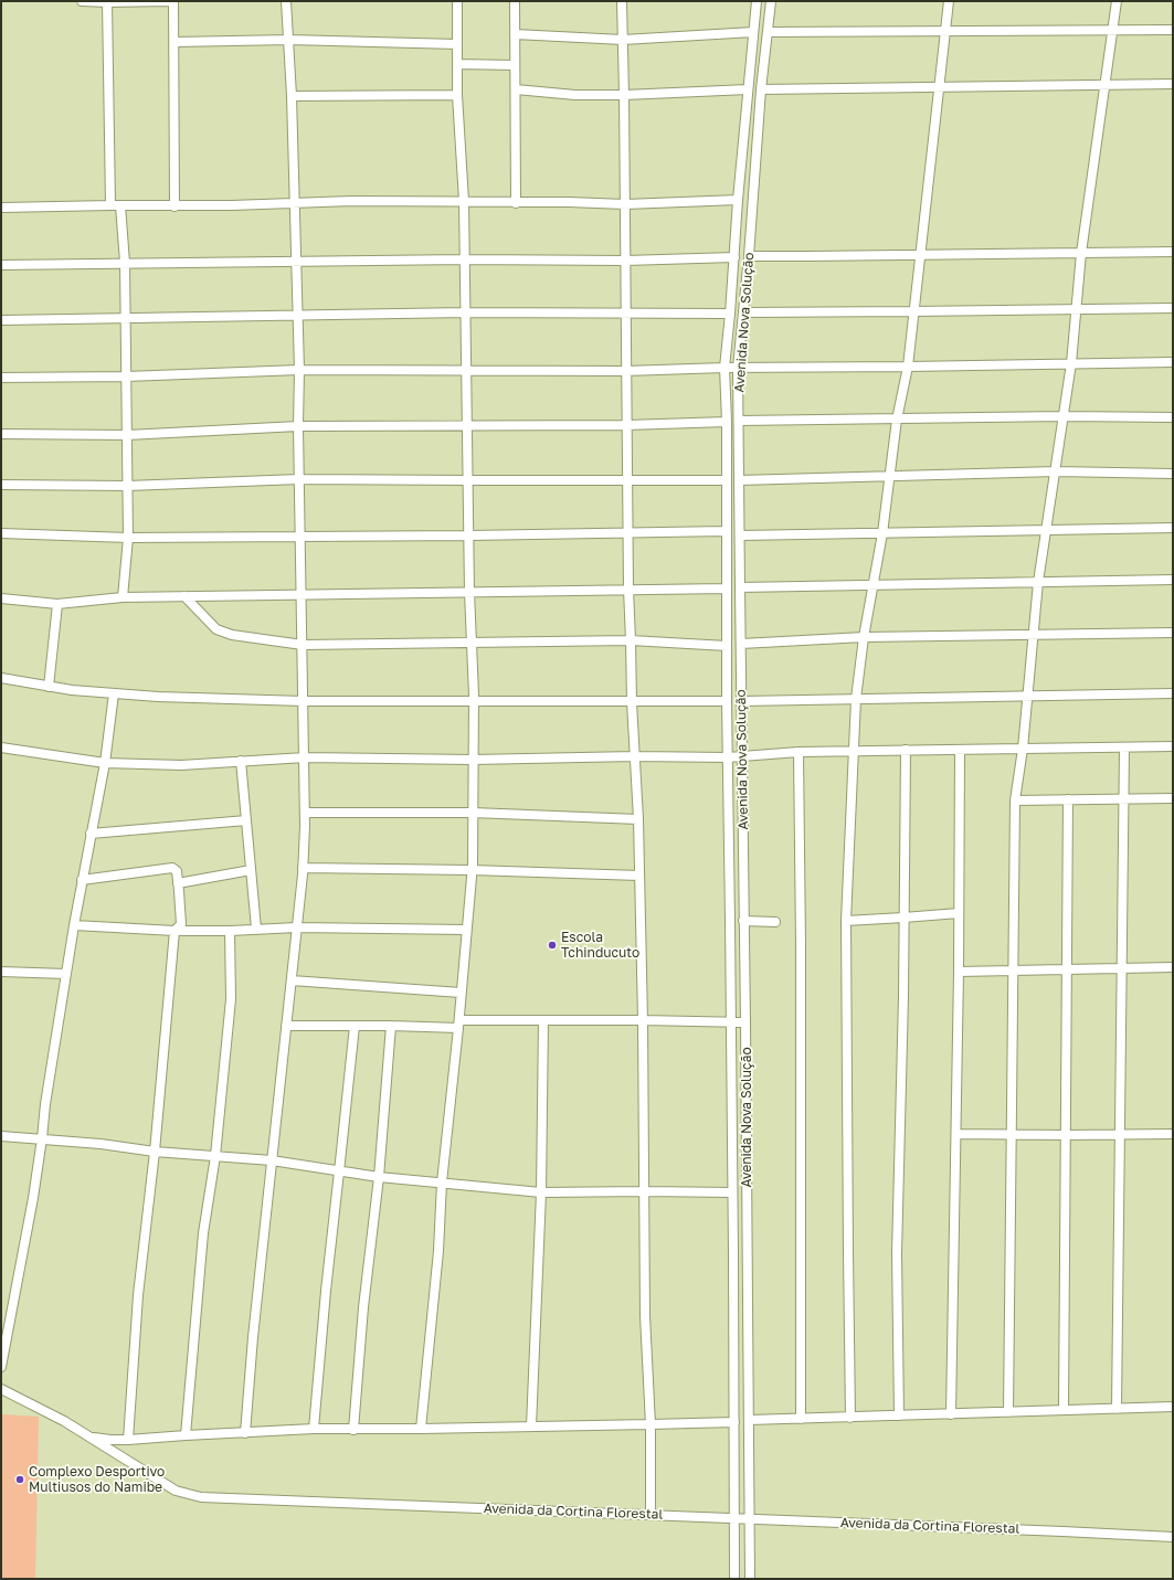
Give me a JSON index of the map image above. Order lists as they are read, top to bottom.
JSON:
{
  "streets": {
    "street": ["Avenida Nova Solução", "Avenida da Cortina Florestal"]
  },
  "crossings": [
    ["Avenida Nova Solução", "Avenida da Cortina Florestal"]
  ],
  "places": ["Escola Tchinducuto", "Complexo Desportivo Multiusos do Namibe"]
}
